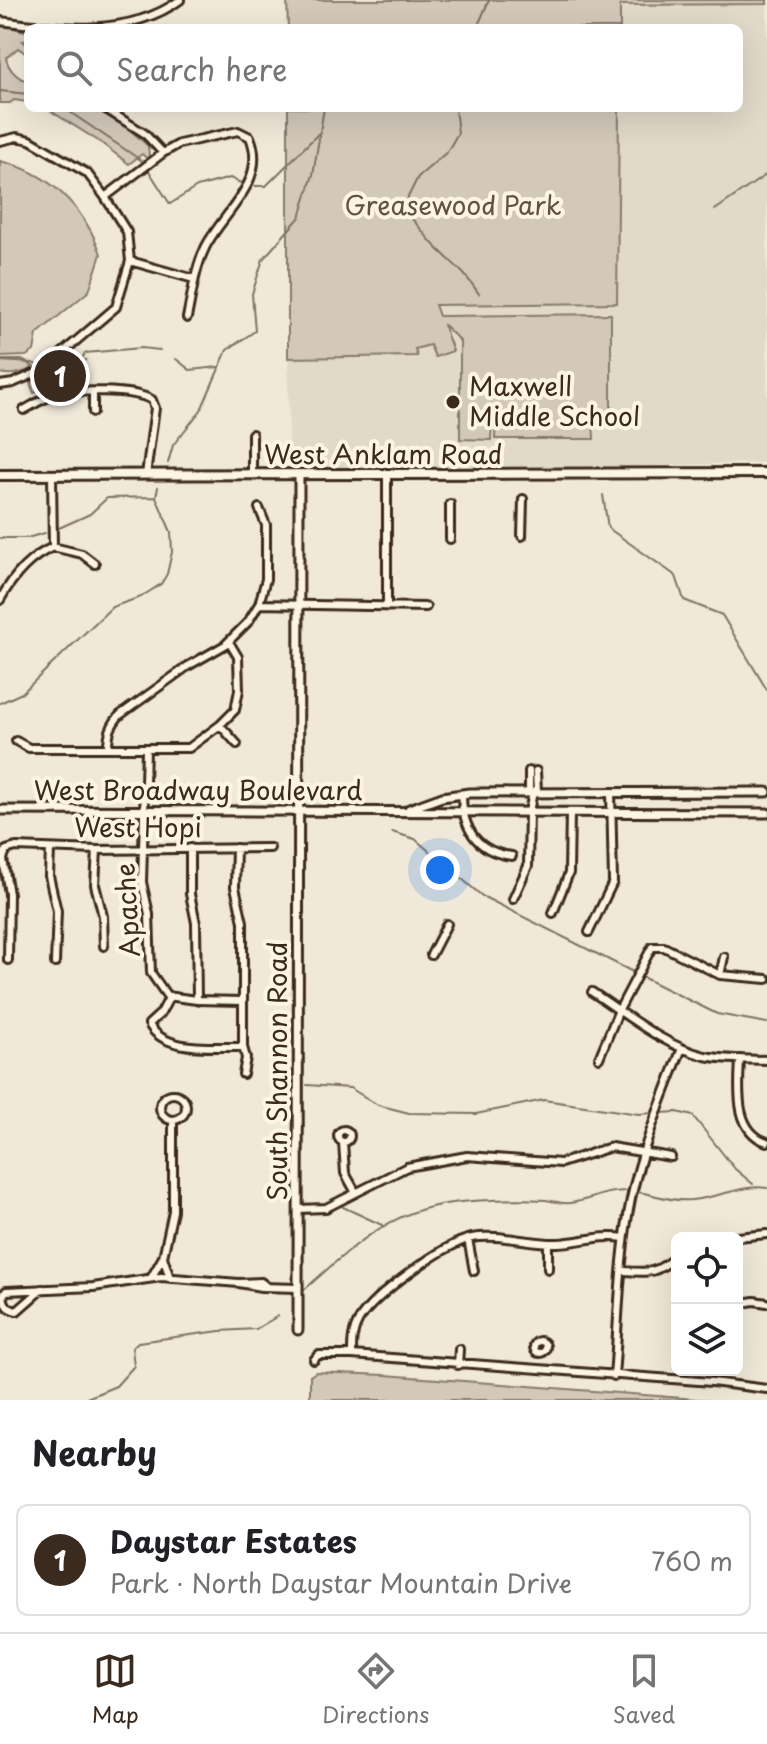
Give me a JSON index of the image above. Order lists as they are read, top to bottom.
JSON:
{
  "streets": {
    "main road": ["West Anklam Road"],
    "street": [
      "West Broadway Boulevard",
      "West Hopi",
      "Apache",
      "South Shannon Road"
    ]
  },
  "crossings": [
    ["West Anklam Road", "South Shannon Road"],
    ["West Broadway Boulevard", "Apache"],
    ["West Broadway Boulevard", "South Shannon Road"],
    ["West Hopi", "Apache"]
  ],
  "parks": ["Greasewood Park"],
  "places": ["Maxwell Middle School"],
  "page": {
    "search": "Search here",
    "pins": "1",
    "heading": "Nearby",
    "list": [
      {
        "mark": "1",
        "name": "Daystar Estates",
        "note": "Park · North Daystar Mountain Drive",
        "value": "760 m"
      }
    ],
    "nav": ["Map", "Directions", "Saved"]
  }
}
